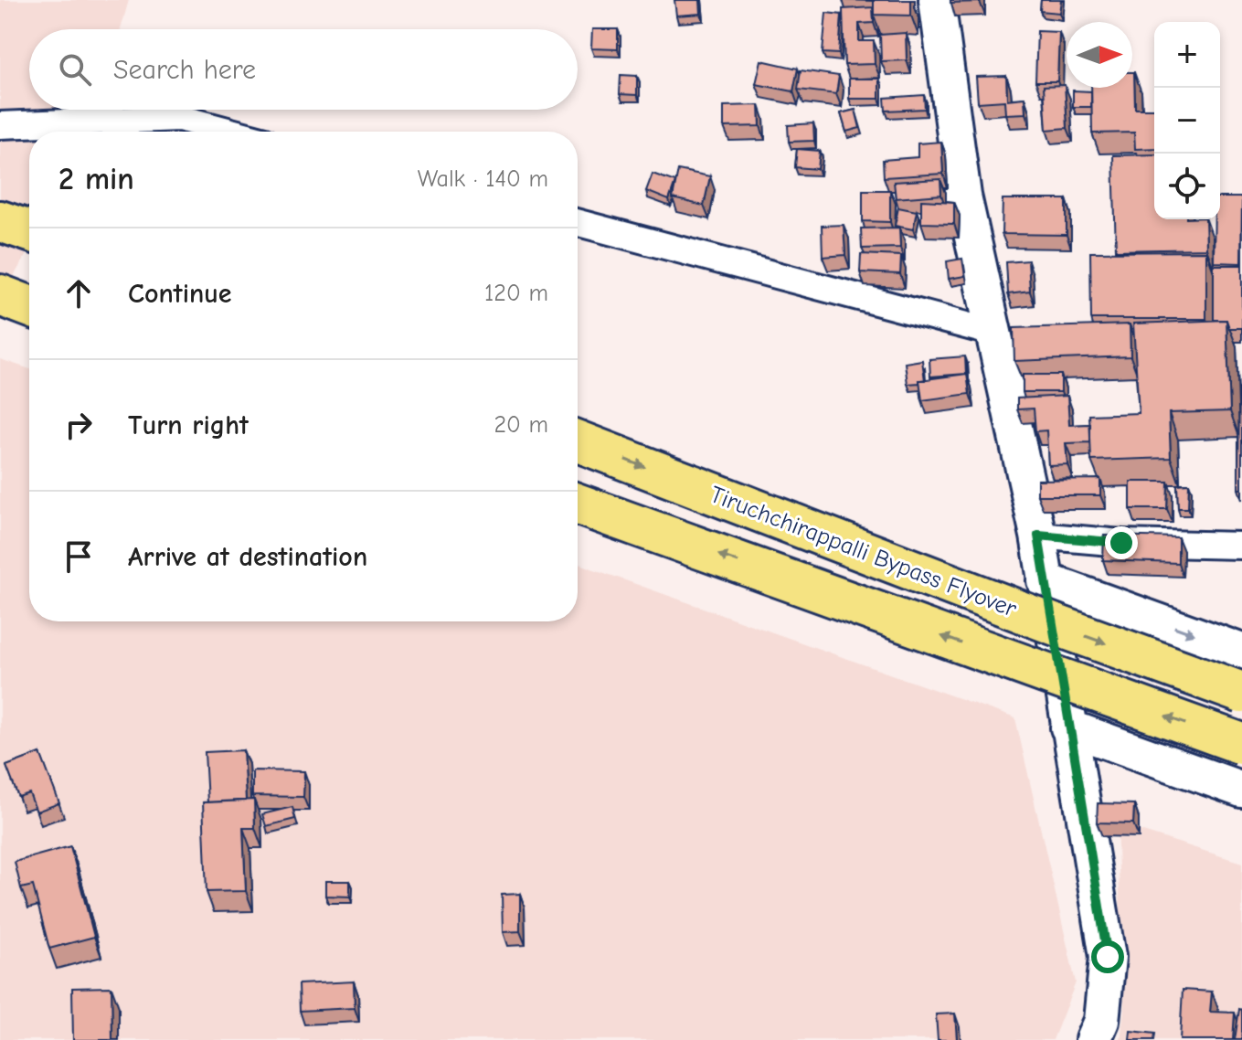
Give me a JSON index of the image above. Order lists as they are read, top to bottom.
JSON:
{
  "streets": {
    "highway": ["Tiruchchirappalli Bypass Flyover"]
  },
  "north": "right",
  "page": {
    "map_buttons": ["+", "−"],
    "search": "Search here",
    "heading": ["2 min", "Walk · 140 m"],
    "list": [
      ["Continue", "120 m"],
      ["Turn right", "20 m"],
      "Arrive at destination"
    ]
  }
}
